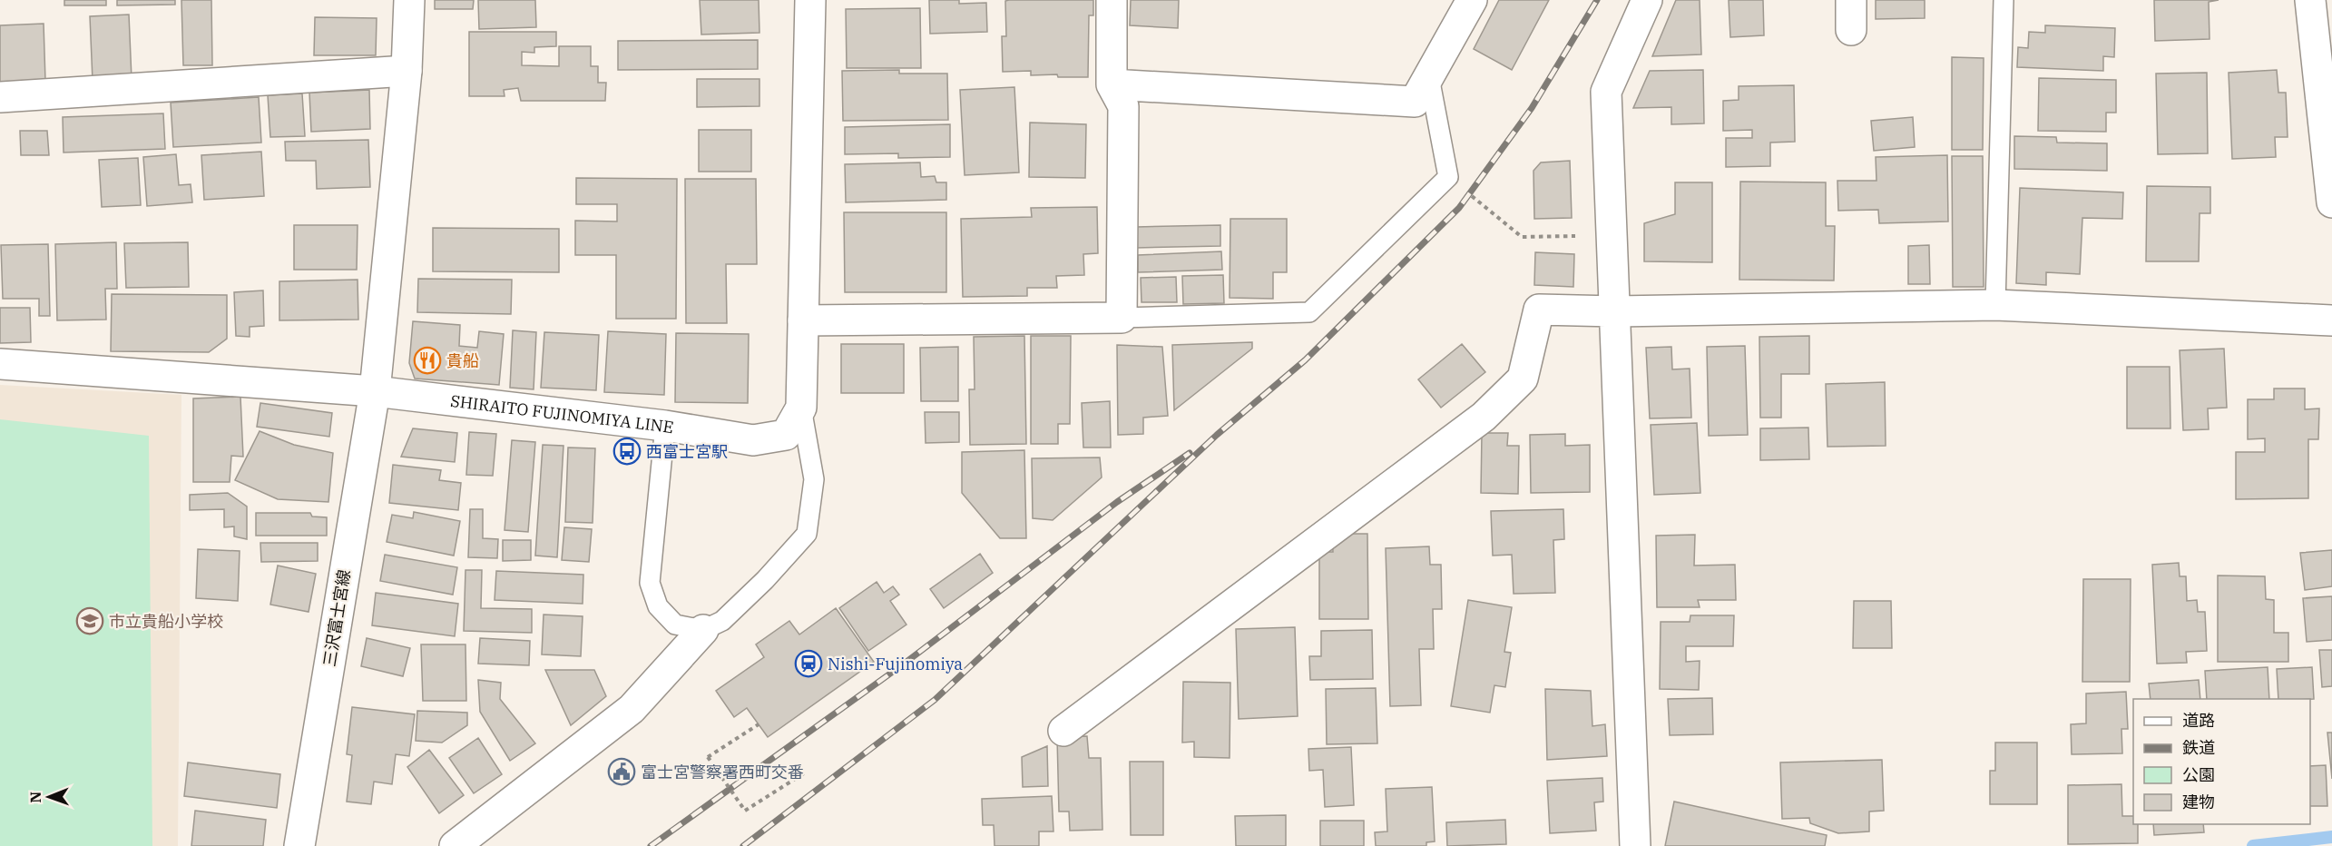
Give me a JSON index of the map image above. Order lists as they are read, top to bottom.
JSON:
{
  "streets": {
    "street": ["SHIRAITO FUJINOMIYA LINE", "三沢富士宮線"]
  },
  "crossings": [
    ["SHIRAITO FUJINOMIYA LINE", "三沢富士宮線"]
  ],
  "places": {
    "restaurant": ["貴船"],
    "bus stop": ["西富士宮駅"],
    "school or university": ["市立貴船小学校"],
    "station": ["Nishi-Fujinomiya"],
    "public building": ["富士宮警察署西町交番"]
  },
  "legend": [
    "道路",
    "鉄道",
    "公園",
    "建物"
  ],
  "north": "left"
}
